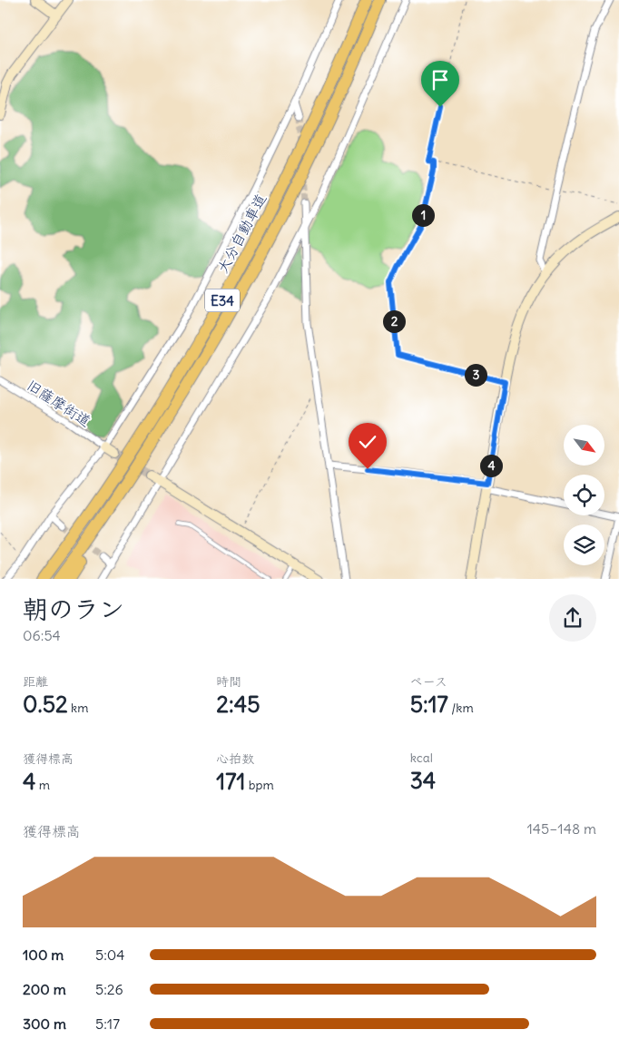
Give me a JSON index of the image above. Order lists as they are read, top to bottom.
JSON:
{
  "streets": {
    "highway": ["大分自動車道", "E34"],
    "street": ["旧薩摩街道"]
  },
  "north": "bottom right",
  "page": {
    "pins": [
      "1",
      "2",
      "3",
      "4"
    ],
    "heading": ["朝のラン", "06:54"],
    "stats": [
      ["距離", "0.52 km"],
      ["時間", "2:45"],
      ["ペース", "5:17 /km"],
      ["獲得標高", "4 m"],
      ["心拍数", "171 bpm"],
      ["kcal", "34"]
    ],
    "chart": ["獲得標高", "145–148 m"],
    "list": [
      {
        "name": "100 m",
        "note": "5:04"
      },
      {
        "name": "200 m",
        "note": "5:26"
      },
      {
        "name": "300 m",
        "note": "5:17"
      }
    ]
  }
}
